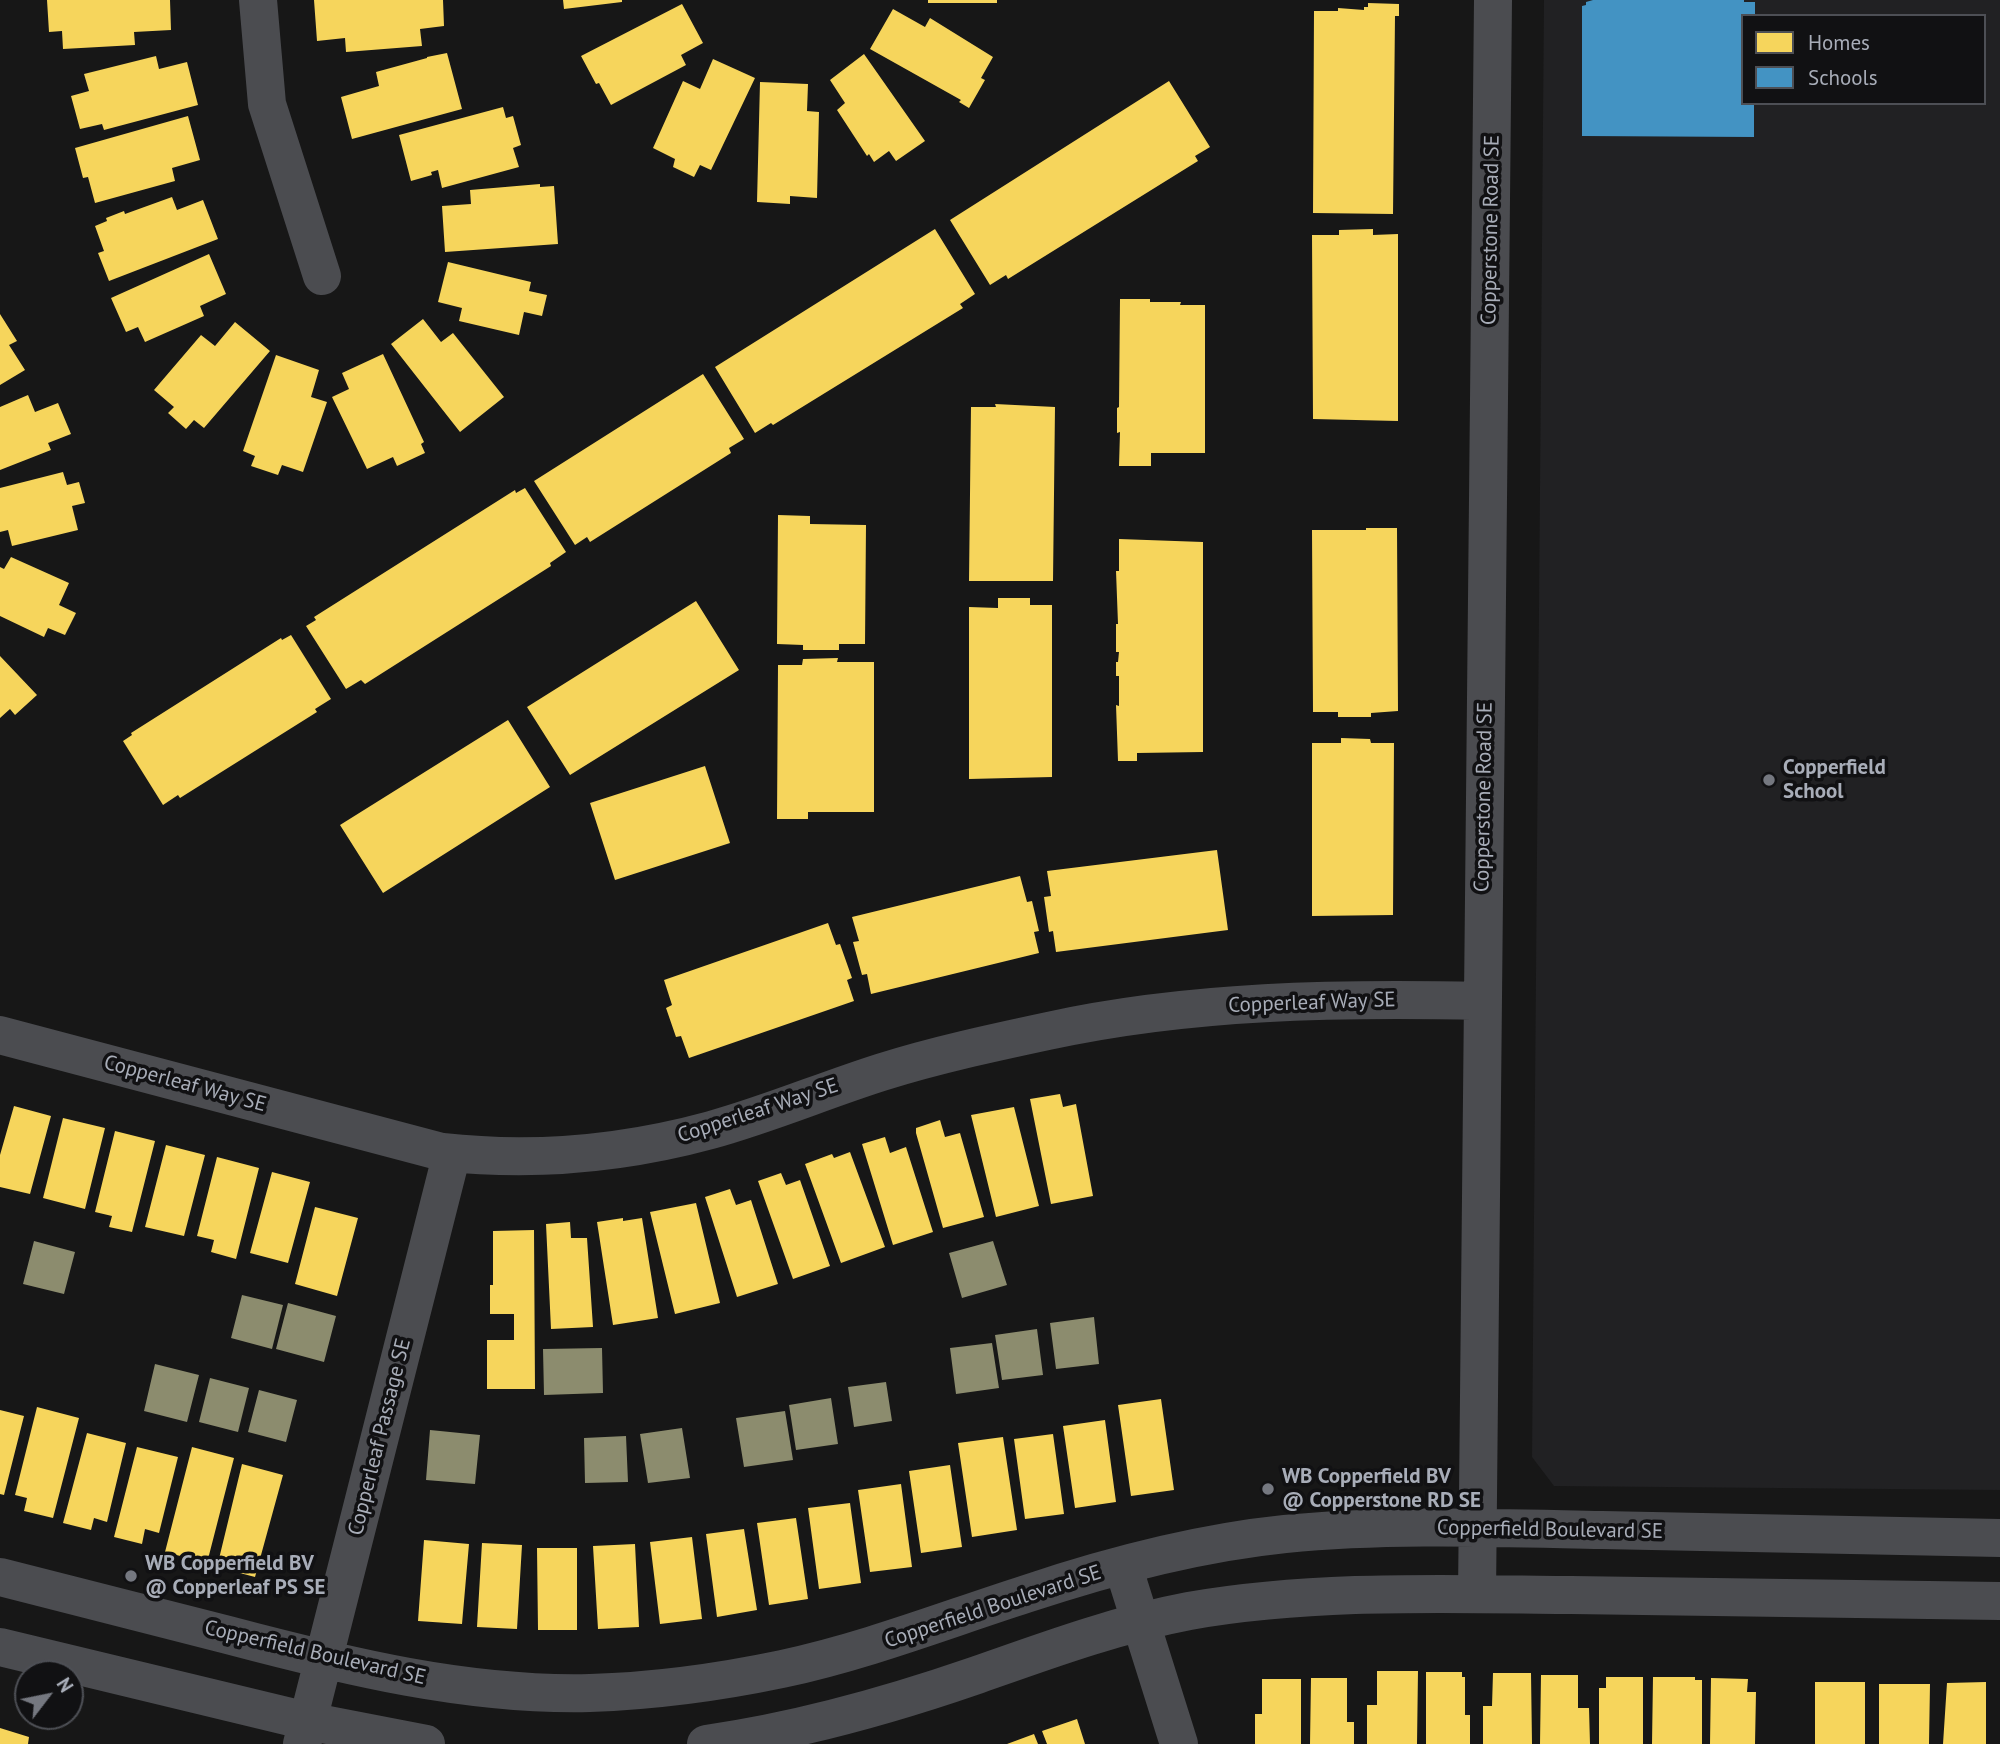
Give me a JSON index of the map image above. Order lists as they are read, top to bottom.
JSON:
{
  "streets": {
    "street": [
      "Copperstone Road SE",
      "Copperleaf Way SE",
      "Copperleaf Passage SE",
      "Copperfield Boulevard SE"
    ]
  },
  "crossings": [
    ["Copperstone Road SE", "Copperleaf Way SE"],
    ["Copperstone Road SE", "Copperfield Boulevard SE"],
    ["Copperleaf Way SE", "Copperleaf Passage SE"],
    ["Copperleaf Passage SE", "Copperfield Boulevard SE"]
  ],
  "places": ["Copperfield School", "WB Copperfield BV @ Copperstone RD SE", "WB Copperfield BV @ Copperleaf PS SE"],
  "legend": ["Homes", "Schools"],
  "north": "top right"
}
